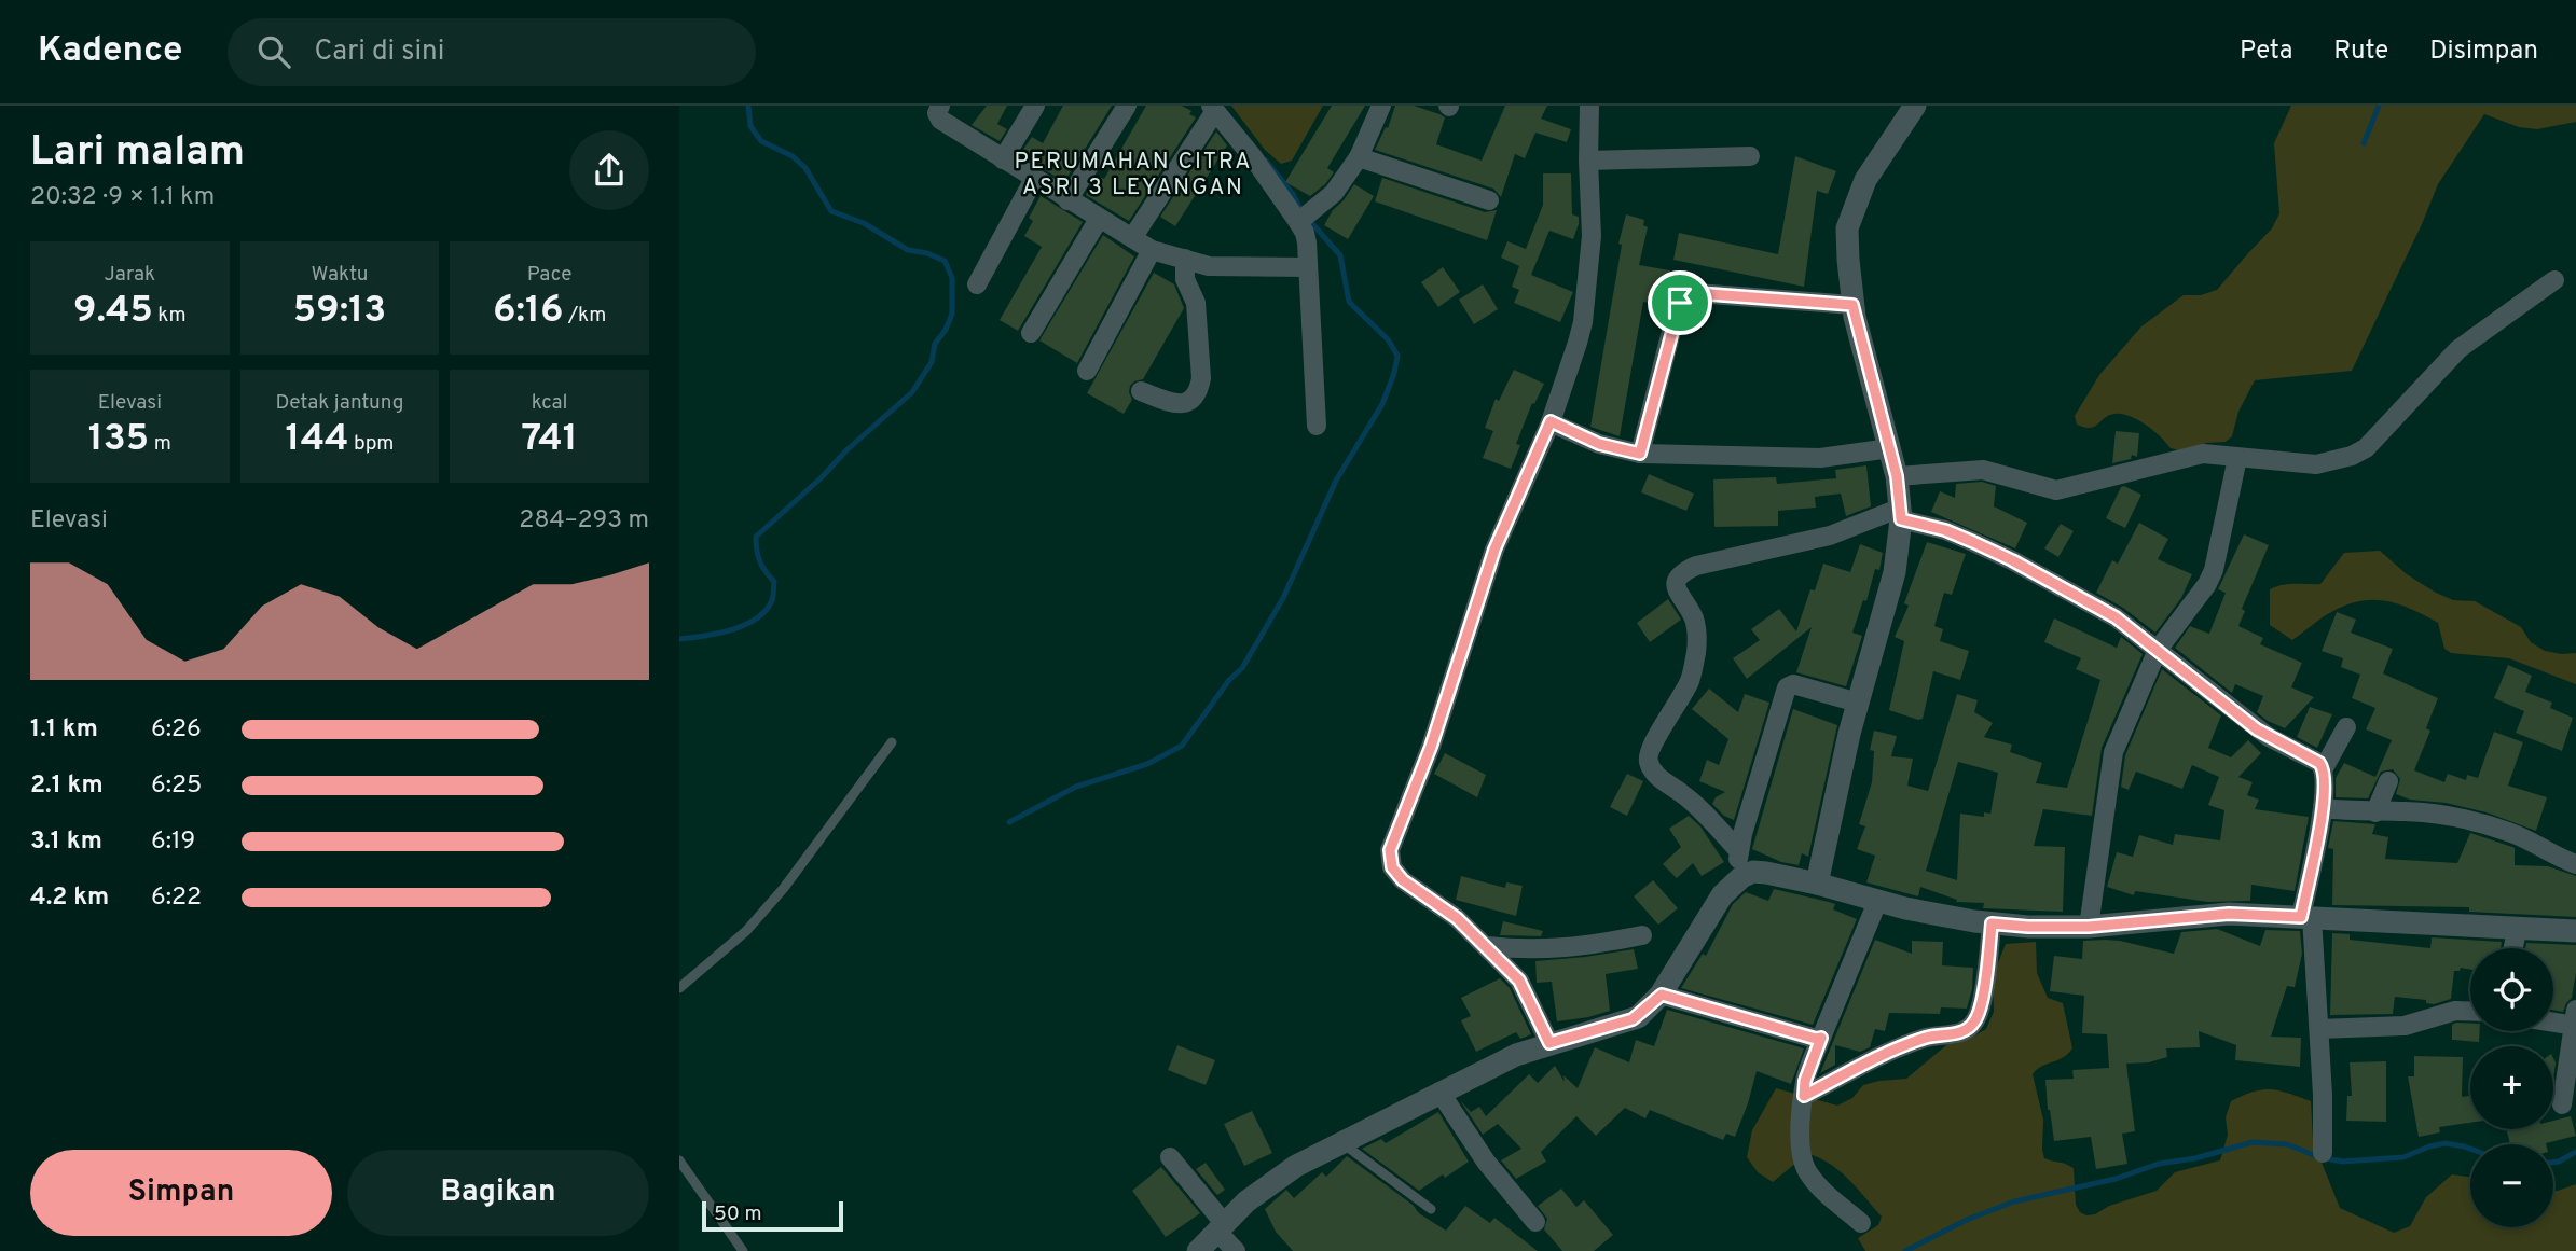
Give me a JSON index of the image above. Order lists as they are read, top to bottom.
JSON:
{
  "districts": ["PERUMAHAN CITRA ASRI 3 LEYANGAN"],
  "scale_bar": "50 m",
  "page": {
    "header": "Kadence",
    "search": "Cari di sini",
    "nav": ["Peta", "Rute", "Disimpan"],
    "heading": ["Lari malam", "20:32 · 9 × 1.1 km"],
    "stats": [
      ["Jarak", "9.45 km"],
      ["Waktu", "59:13"],
      ["Pace", "6:16 /km"],
      ["Elevasi", "135 m"],
      ["Detak jantung", "144 bpm"],
      ["kcal", "741"]
    ],
    "chart": ["Elevasi", "284–293 m"],
    "list": [
      {
        "name": "1.1 km",
        "note": "6:26"
      },
      {
        "name": "2.1 km",
        "note": "6:25"
      },
      {
        "name": "3.1 km",
        "note": "6:19"
      },
      {
        "name": "4.2 km",
        "note": "6:22"
      }
    ],
    "map_buttons": ["+", "−"],
    "buttons": ["Simpan", "Bagikan"],
    "scale": "50 m"
  }
}
